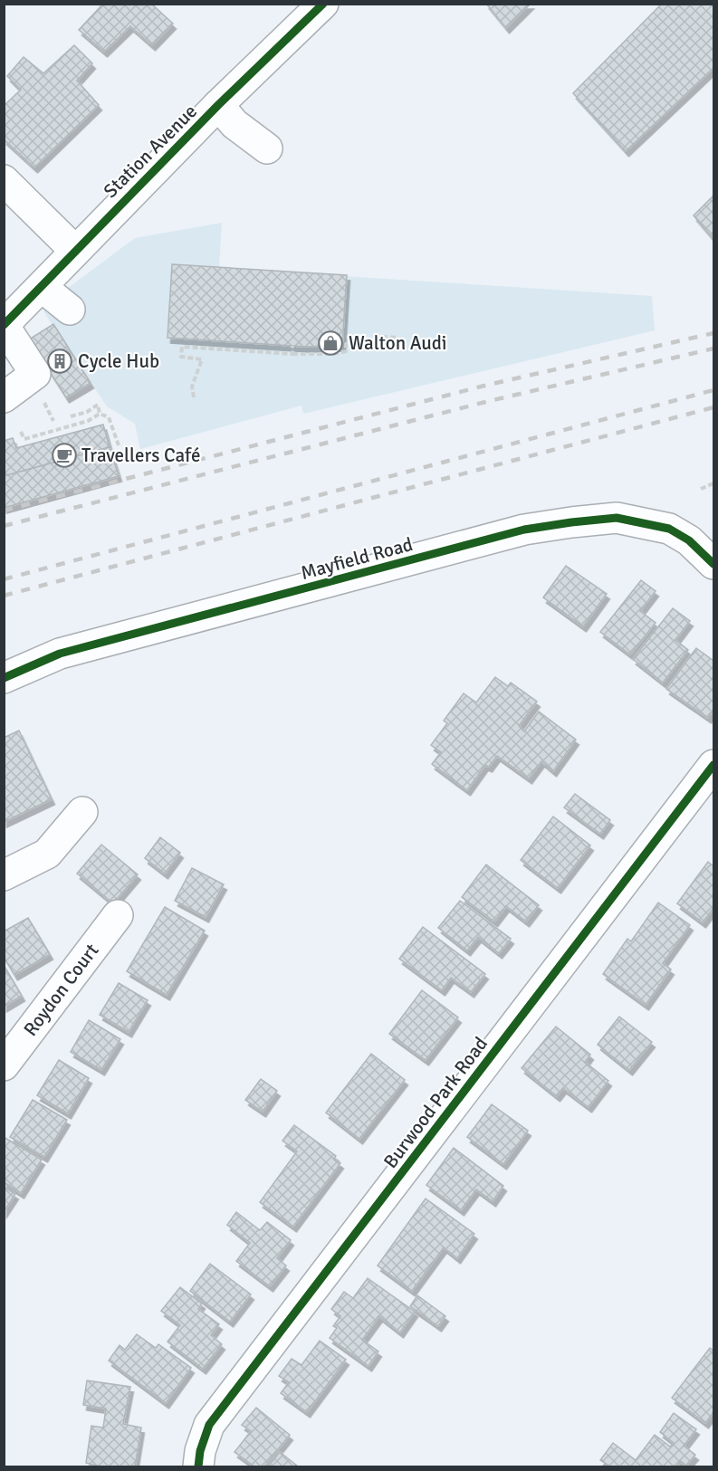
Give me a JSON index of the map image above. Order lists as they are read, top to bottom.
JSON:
{
  "streets": {
    "street": [
      "Station Avenue",
      "Mayfield Road",
      "Roydon Court",
      "Burwood Park Road"
    ]
  },
  "places": {
    "shop": ["Walton Audi"],
    "building": ["Cycle Hub"],
    "cafe": ["Travellers Café"]
  }
}
